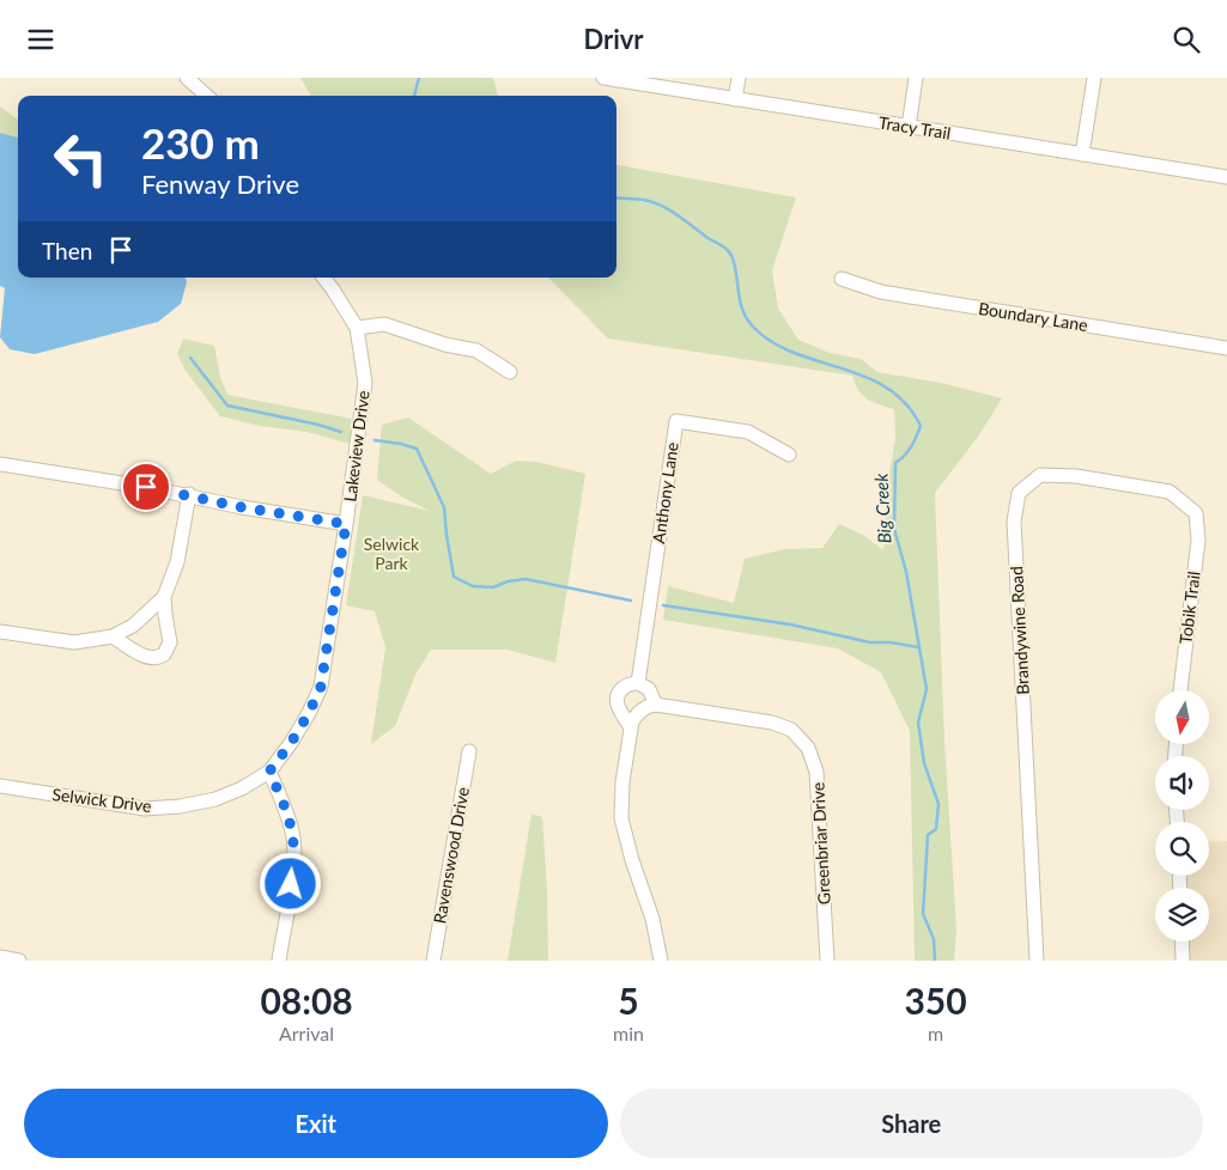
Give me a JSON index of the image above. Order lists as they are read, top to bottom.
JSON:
{
  "streets": {
    "street": [
      "Tracy Trail",
      "Boundary Lane",
      "Lakeview Drive",
      "Anthony Lane",
      "Tobik Trail",
      "Brandywine Road",
      "Selwick Drive",
      "Greenbriar Drive",
      "Ravenswood Drive"
    ]
  },
  "crossings": [
    ["Lakeview Drive", "Selwick Drive"],
    ["Tobik Trail", "Brandywine Road"]
  ],
  "water": ["Big Creek"],
  "parks": ["Selwick Park"],
  "north": "bottom",
  "page": {
    "header": "Drivr",
    "turn": ["230 m", "Fenway Drive"],
    "then": "Then",
    "eta": [
      "08:08",
      "Arrival",
      "5",
      "min",
      "350",
      "m"
    ],
    "buttons": ["Exit", "Share"]
  }
}
